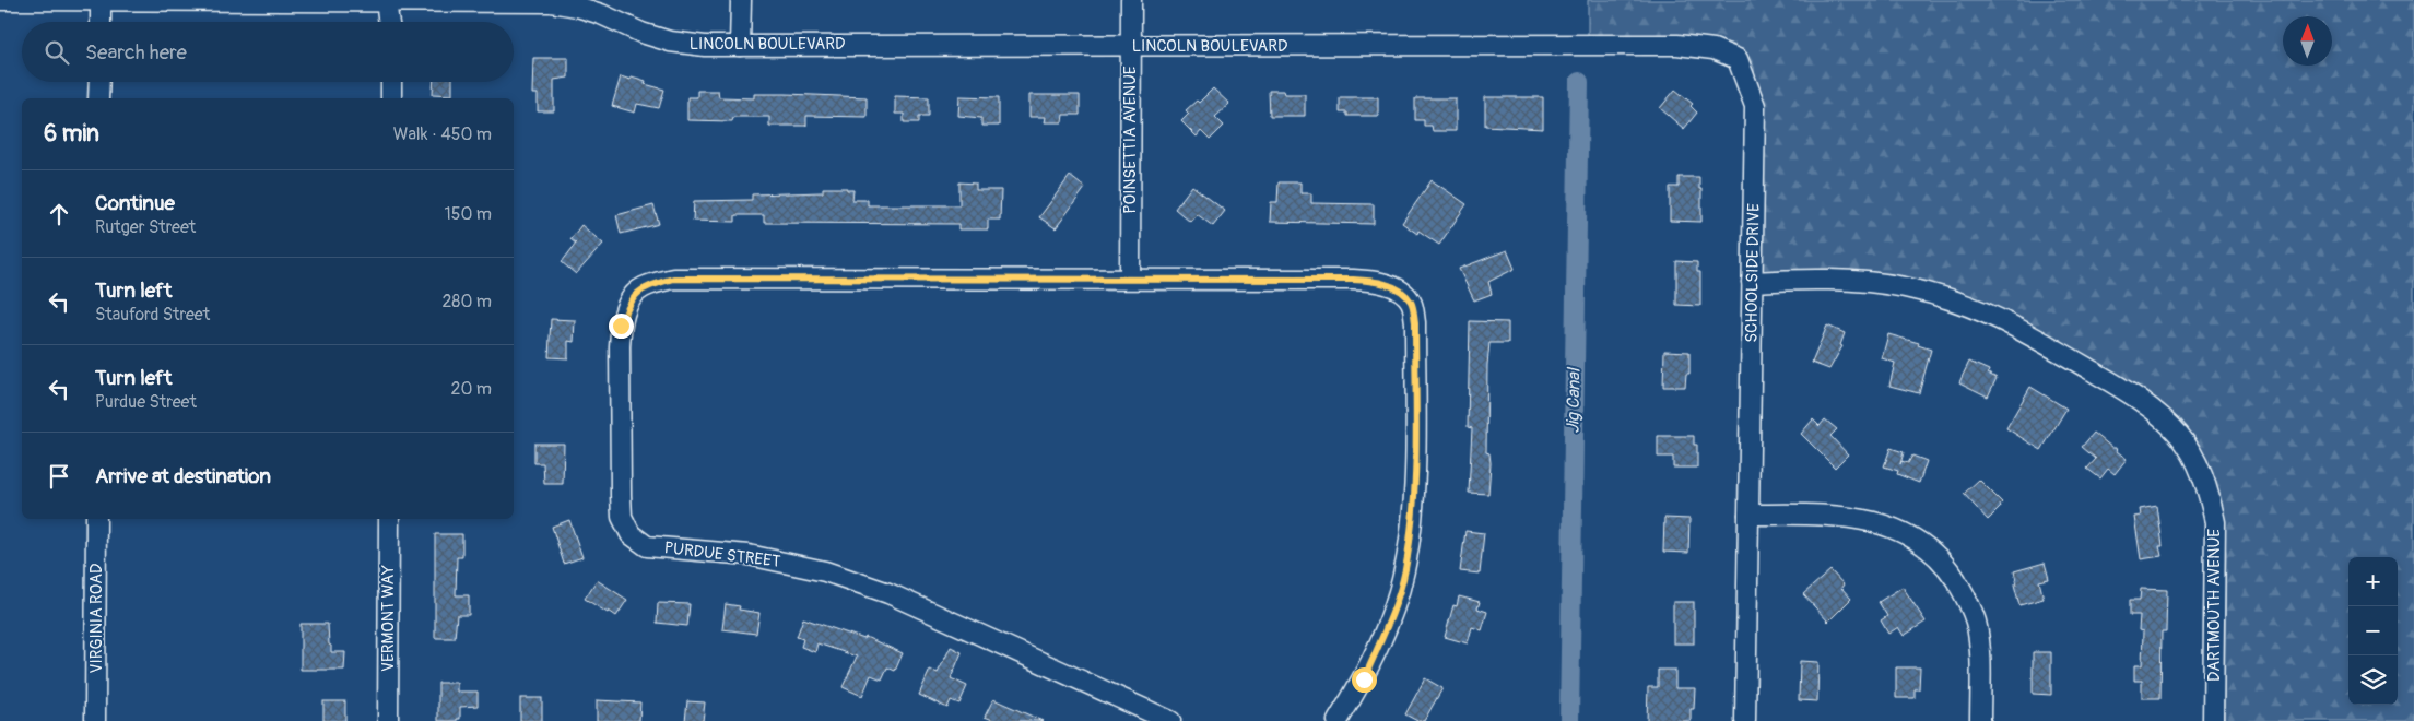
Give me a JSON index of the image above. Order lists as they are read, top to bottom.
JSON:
{
  "streets": {
    "street": [
      "LINCOLN BOULEVARD",
      "POINSETTIA AVENUE",
      "SCHOOLSIDE DRIVE",
      "PURDUE STREET",
      "DARTMOUTH AVENUE",
      "VIRGINIA ROAD",
      "VERMONT WAY"
    ]
  },
  "crossings": [
    ["LINCOLN BOULEVARD", "POINSETTIA AVENUE"],
    ["LINCOLN BOULEVARD", "SCHOOLSIDE DRIVE"],
    ["POINSETTIA AVENUE", "PURDUE STREET"],
    ["SCHOOLSIDE DRIVE", "DARTMOUTH AVENUE"]
  ],
  "water": ["Jig Canal"],
  "north": "top",
  "page": {
    "search": "Search here",
    "heading": ["6 min", "Walk · 450 m"],
    "list": [
      ["Continue", "Rutger Street", "150 m"],
      ["Turn left", "Stauford Street", "280 m"],
      ["Turn left", "Purdue Street", "20 m"],
      "Arrive at destination"
    ],
    "map_buttons": ["+", "−"]
  }
}
